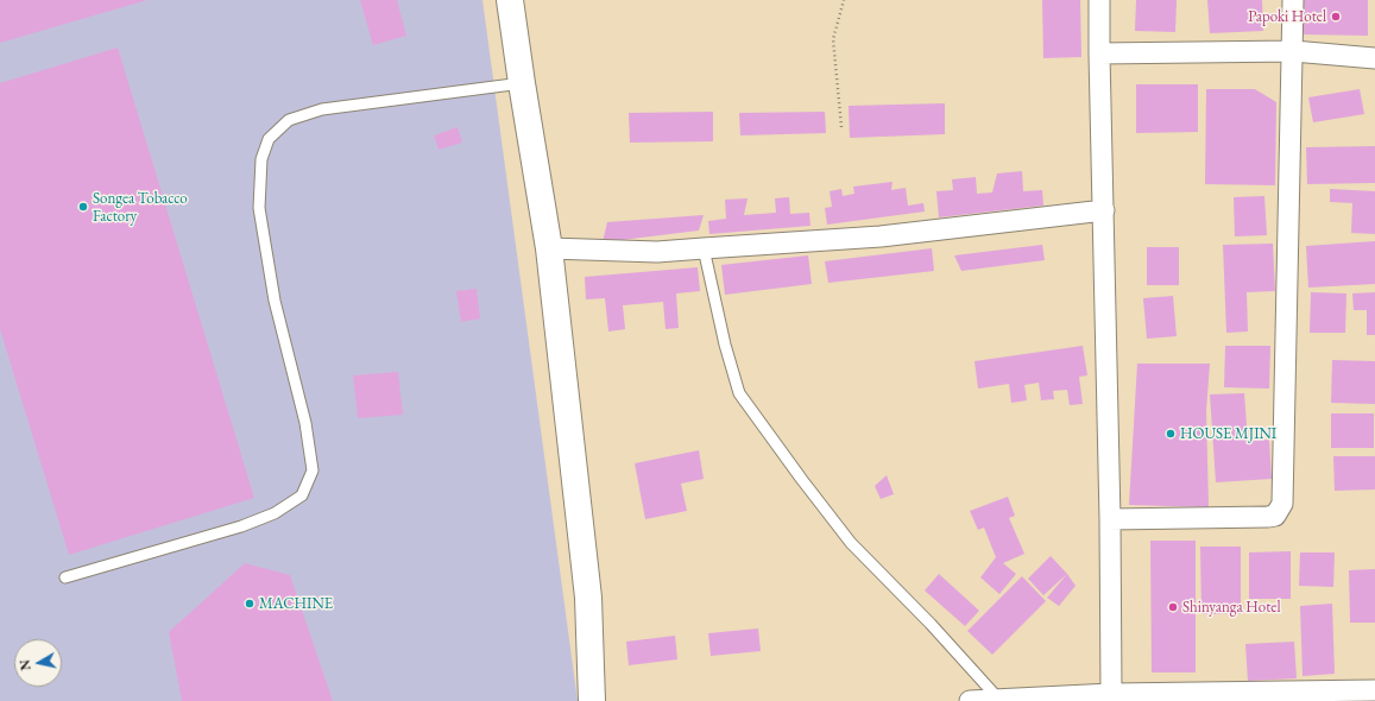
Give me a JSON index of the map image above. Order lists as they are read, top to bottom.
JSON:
{
  "places": [
    "Papoki Hotel",
    "Songea Tobacco Factory",
    "HOUSE MJINI",
    "MACHINE",
    "Shinyanga Hotel"
  ],
  "north": "left"
}
